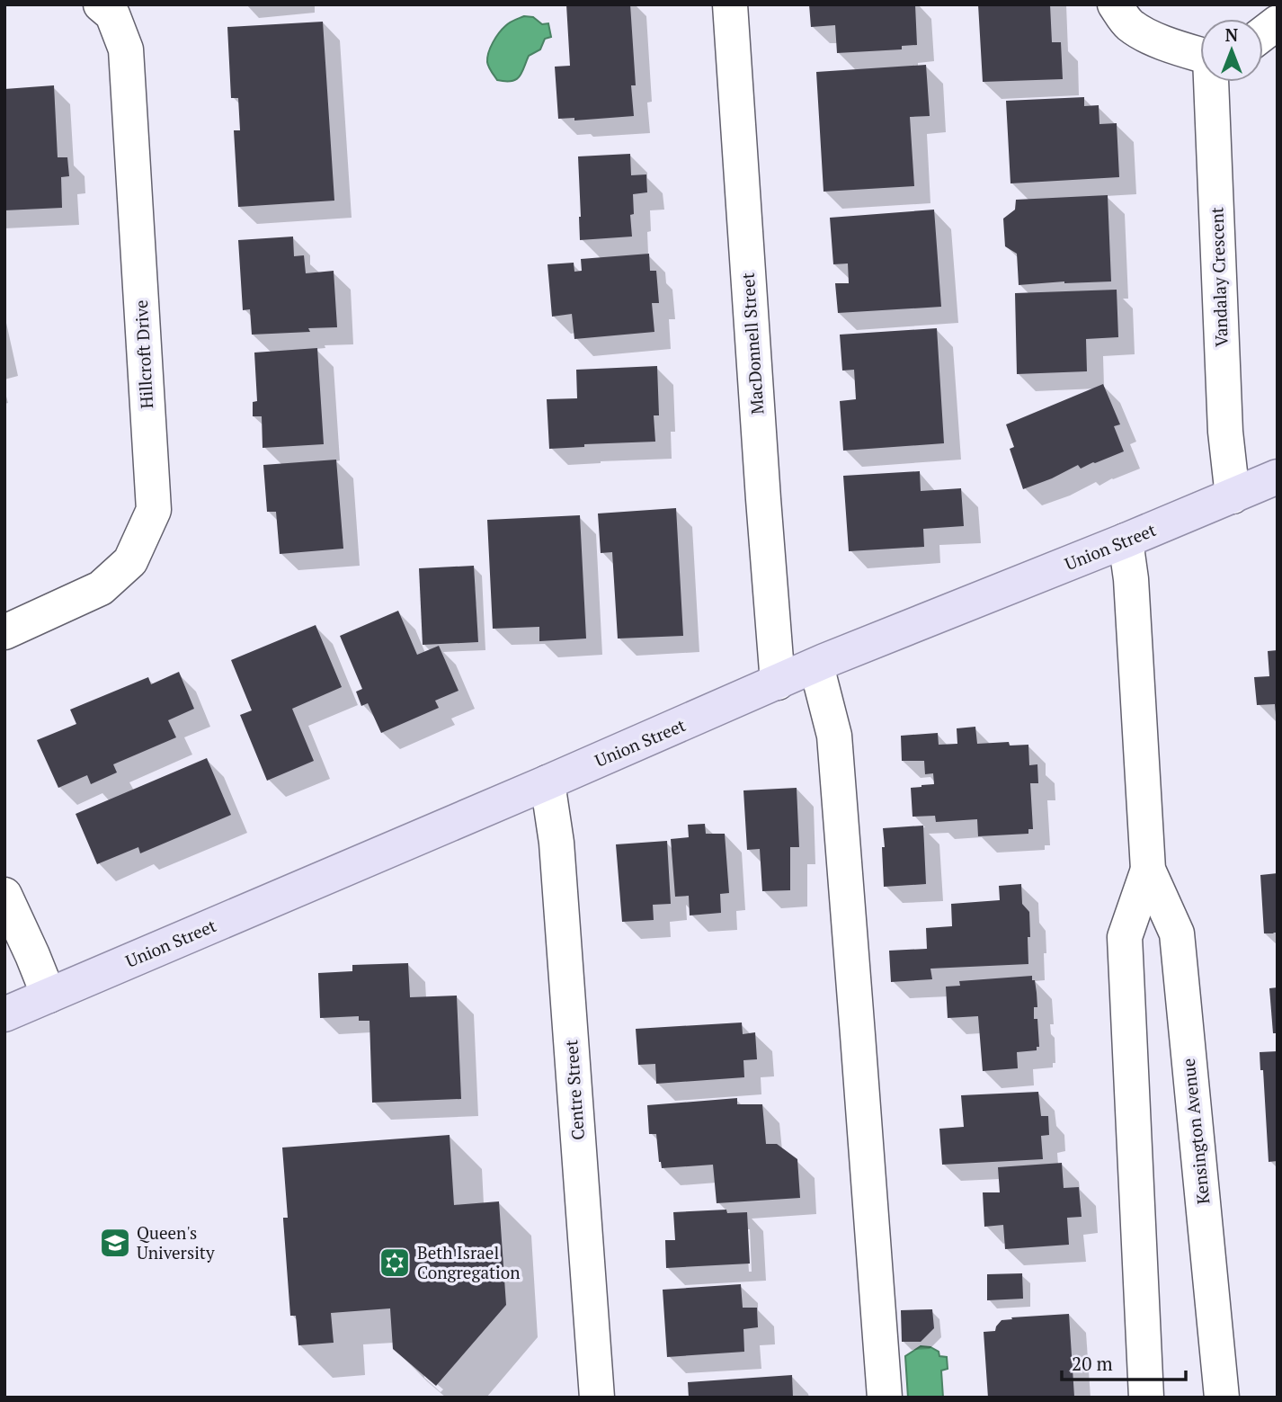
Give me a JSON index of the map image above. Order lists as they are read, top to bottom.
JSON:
{
  "streets": {
    "main road": ["Union Street"],
    "street": [
      "Vandalay Crescent",
      "MacDonnell Street",
      "Hillcroft Drive",
      "Centre Street",
      "Kensington Avenue"
    ]
  },
  "crossings": [
    ["Vandalay Crescent", "Union Street"],
    ["MacDonnell Street", "Union Street"],
    ["Union Street", "Centre Street"],
    ["Union Street", "Kensington Avenue"]
  ],
  "places": {
    "school or university": ["Queen's University"],
    "synagogue": ["Beth Israel Congregation"]
  },
  "scale_bar": "20 m",
  "north": "top"
}
